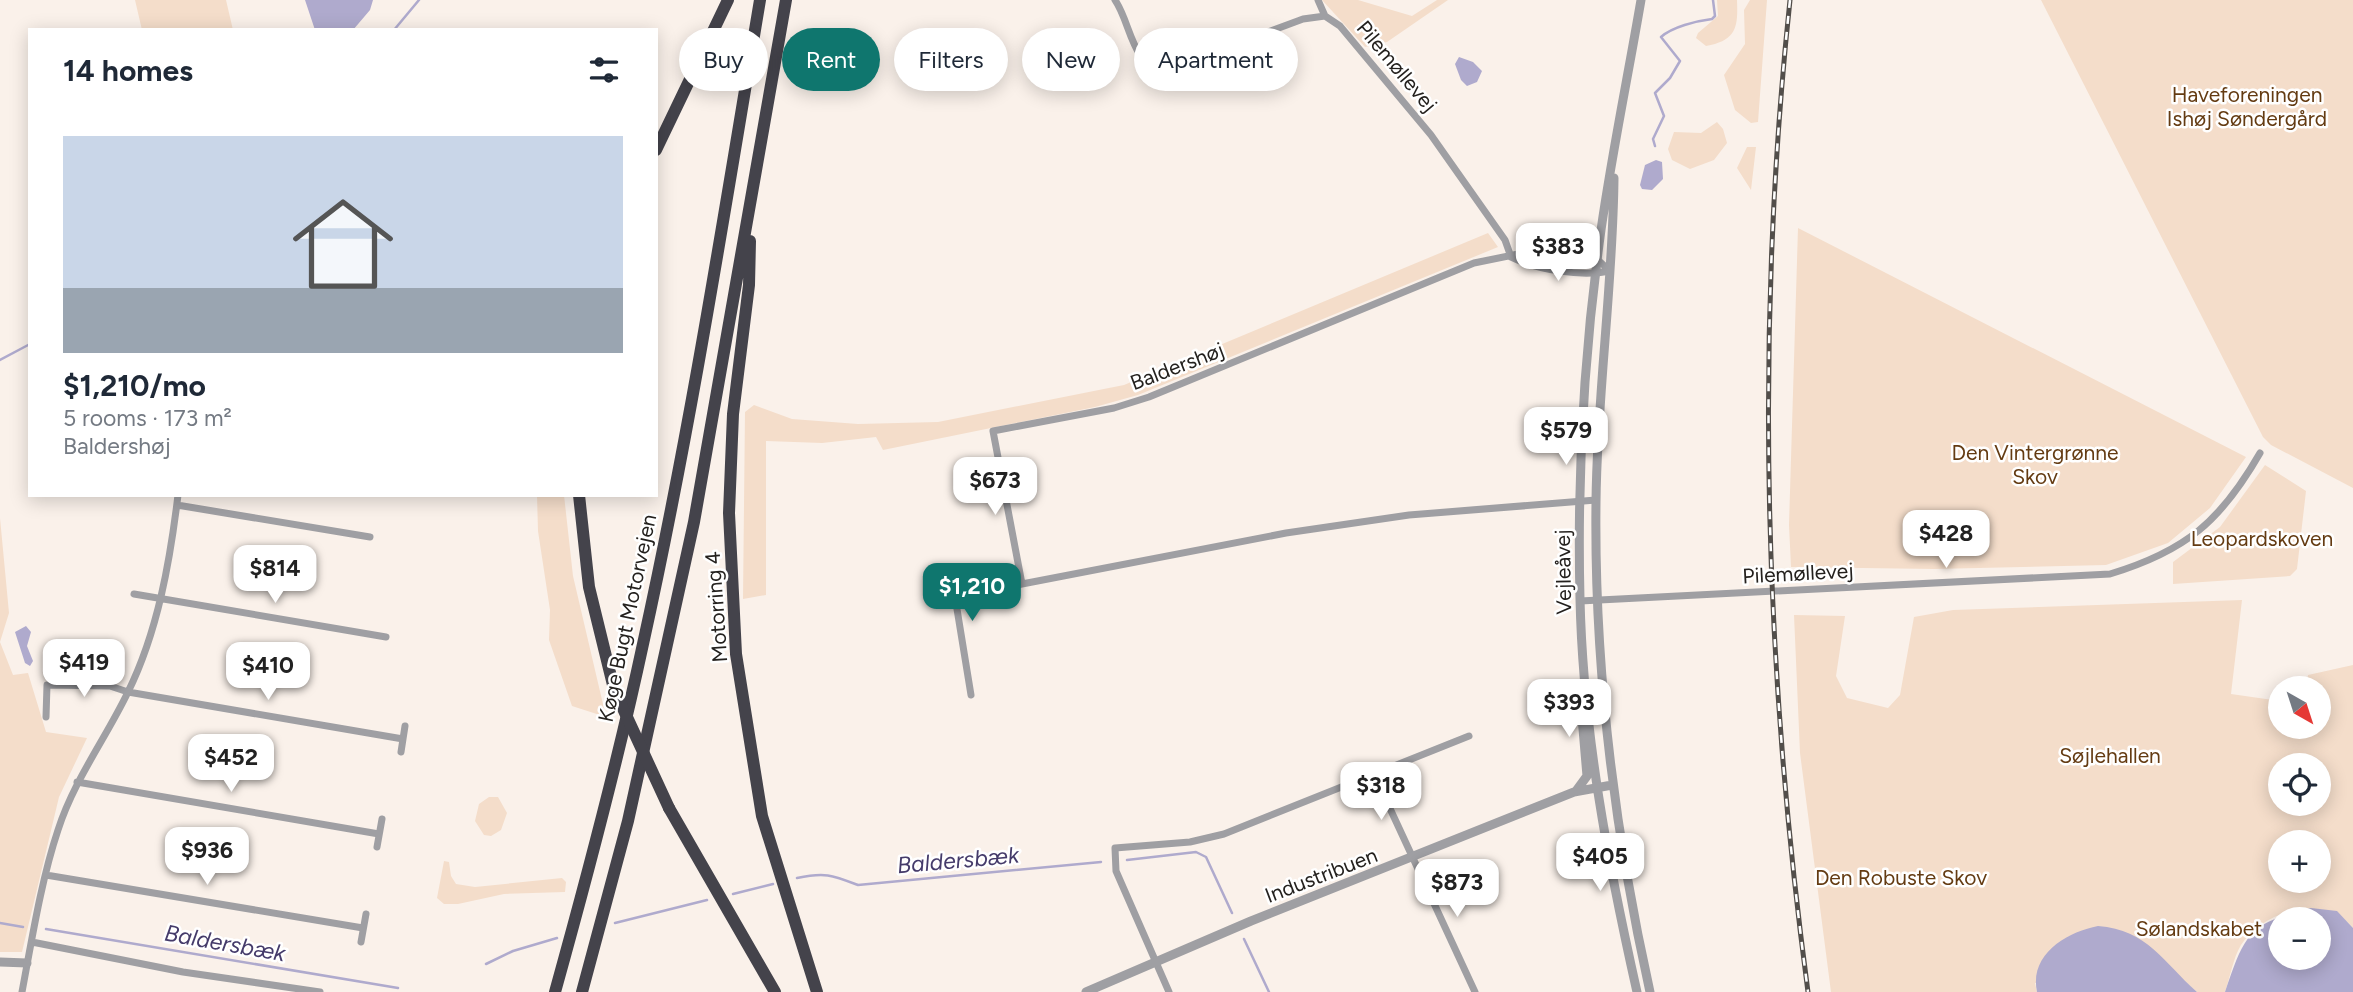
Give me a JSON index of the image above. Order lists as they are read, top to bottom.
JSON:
{
  "streets": {
    "highway": ["Motorring 4", "Køge Bugt Motorvejen"],
    "street": [
      "Pilemøllevej",
      "Baldershøj",
      "Vejleåvej",
      "Industribuen"
    ]
  },
  "crossings": [
    ["Pilemøllevej", "Baldershøj"],
    ["Pilemøllevej", "Vejleåvej"],
    ["Baldershøj", "Vejleåvej"],
    ["Vejleåvej", "Industribuen"]
  ],
  "water": ["Baldersbæk"],
  "parks": [
    "Haveforeningen Ishøj Søndergård",
    "Den Vintergrønne Skov",
    "Leopardskoven",
    "Søjlehallen",
    "Den Robuste Skov",
    "Sølandskabet"
  ],
  "north": "bottom right",
  "page": {
    "chip": [
      "Buy",
      "Rent",
      "Filters",
      "New",
      "Apartment"
    ],
    "heading": "14 homes",
    "list": [
      {
        "name": "$1,210/mo",
        "note": "5 rooms · 173 m² · Baldershøj"
      }
    ],
    "price": [
      "$383",
      "$579",
      "$673",
      "$428",
      "$814",
      "$1,210",
      "$419",
      "$410",
      "$393",
      "$452",
      "$318",
      "$936",
      "$405",
      "$873"
    ],
    "map_buttons": ["+", "−"]
  }
}
